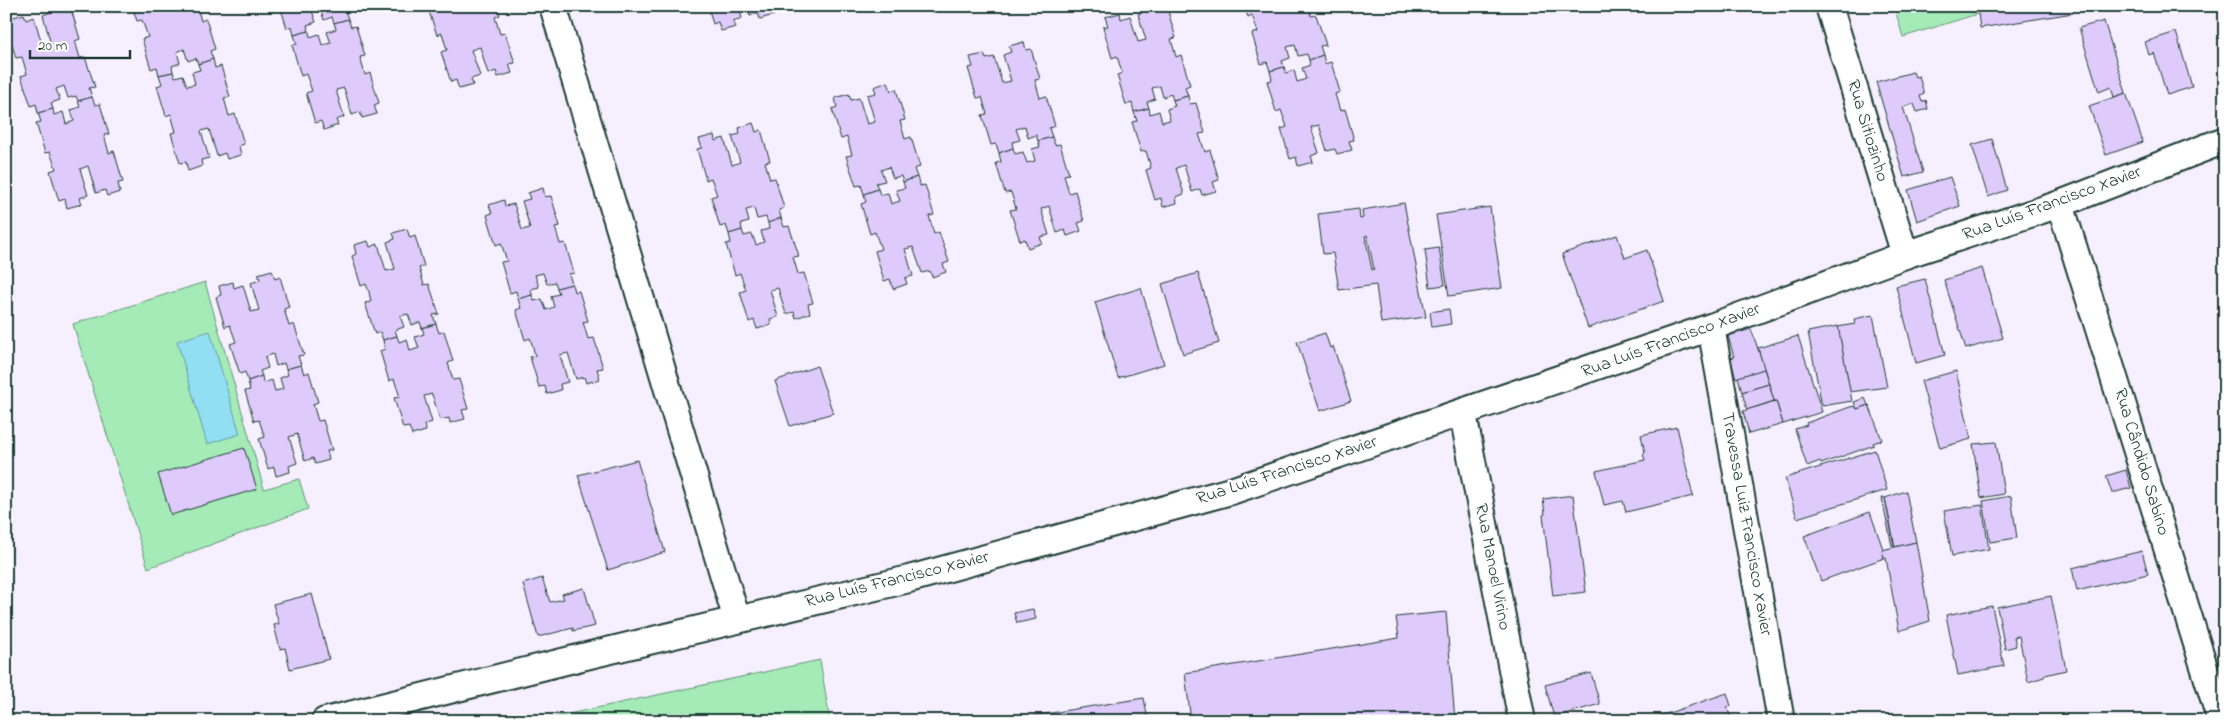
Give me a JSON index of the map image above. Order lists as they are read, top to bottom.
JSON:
{
  "streets": {
    "street": [
      "Rua Sitiozinho",
      "Rua Luís Francisco Xavier",
      "Rua Cândido Sabino",
      "Travessa Luiz Francisco Xavier",
      "Rua Manoel Virino"
    ]
  },
  "crossings": [
    ["Rua Sitiozinho", "Rua Luís Francisco Xavier"],
    ["Rua Luís Francisco Xavier", "Rua Cândido Sabino"],
    ["Rua Luís Francisco Xavier", "Travessa Luiz Francisco Xavier"],
    ["Rua Luís Francisco Xavier", "Rua Manoel Virino"]
  ],
  "scale_bar": "20 m"
}
